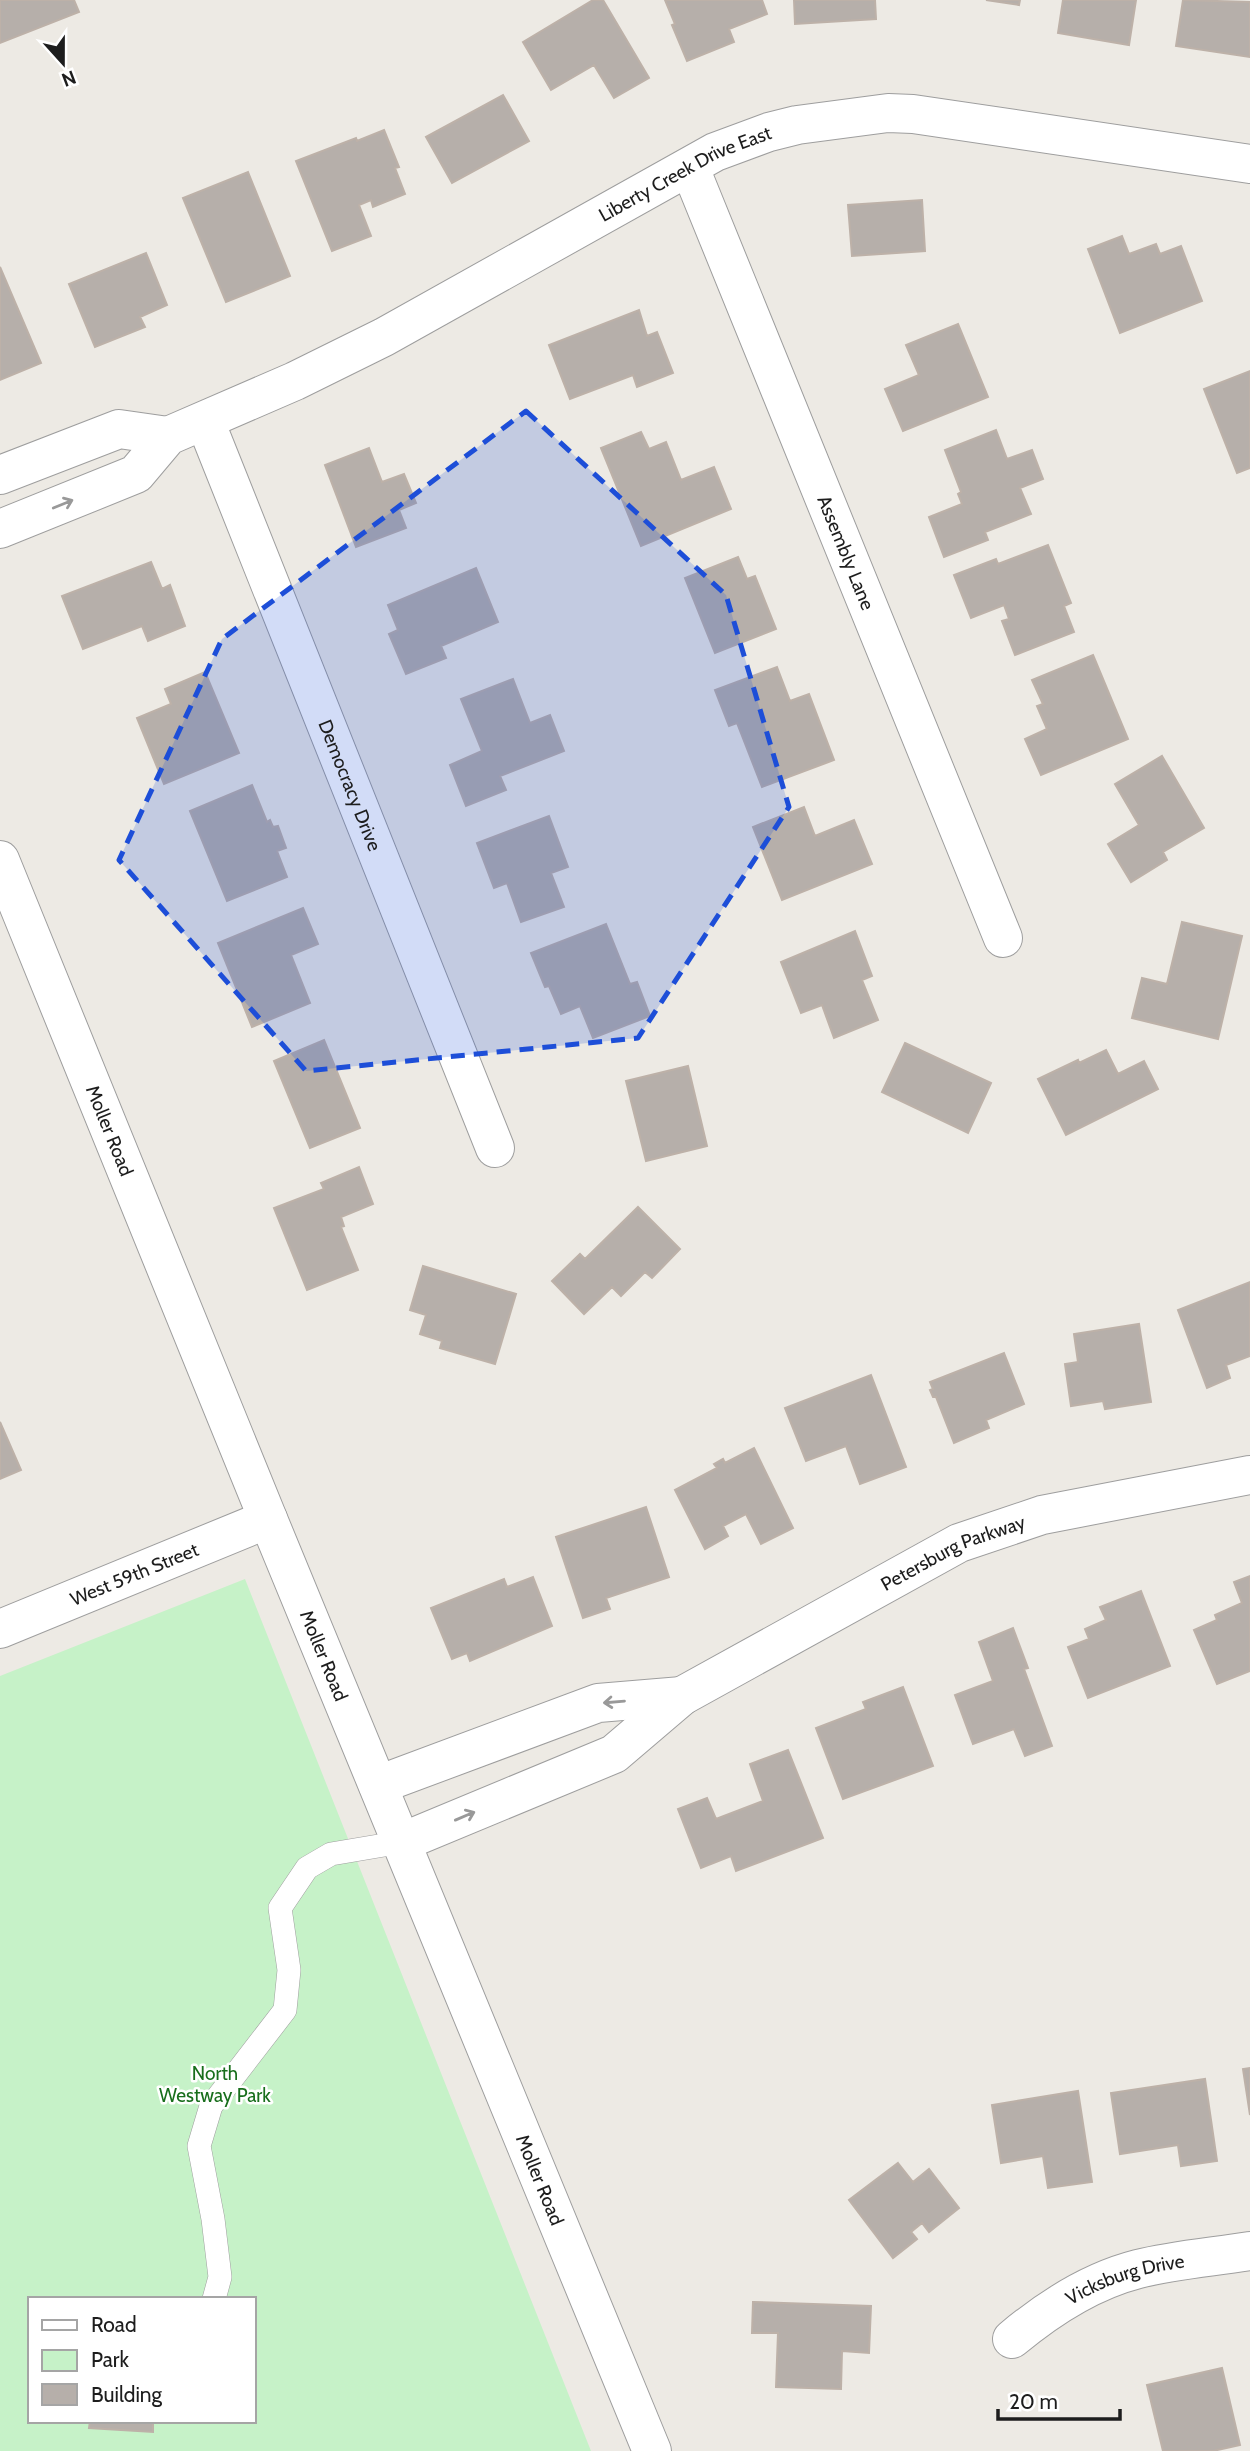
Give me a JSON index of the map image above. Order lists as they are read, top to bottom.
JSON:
{
  "streets": {
    "street": [
      "Liberty Creek Drive East",
      "Assembly Lane",
      "Democracy Drive",
      "Moller Road",
      "Petersburg Parkway",
      "West 59th Street",
      "Vicksburg Drive"
    ]
  },
  "crossings": [
    ["Liberty Creek Drive East", "Assembly Lane"],
    ["Liberty Creek Drive East", "Democracy Drive"],
    ["Moller Road", "Petersburg Parkway"],
    ["Moller Road", "West 59th Street"]
  ],
  "parks": ["North Westway Park"],
  "legend": ["Road", "Park", "Building"],
  "scale_bar": "20 m",
  "north": "bottom"
}
